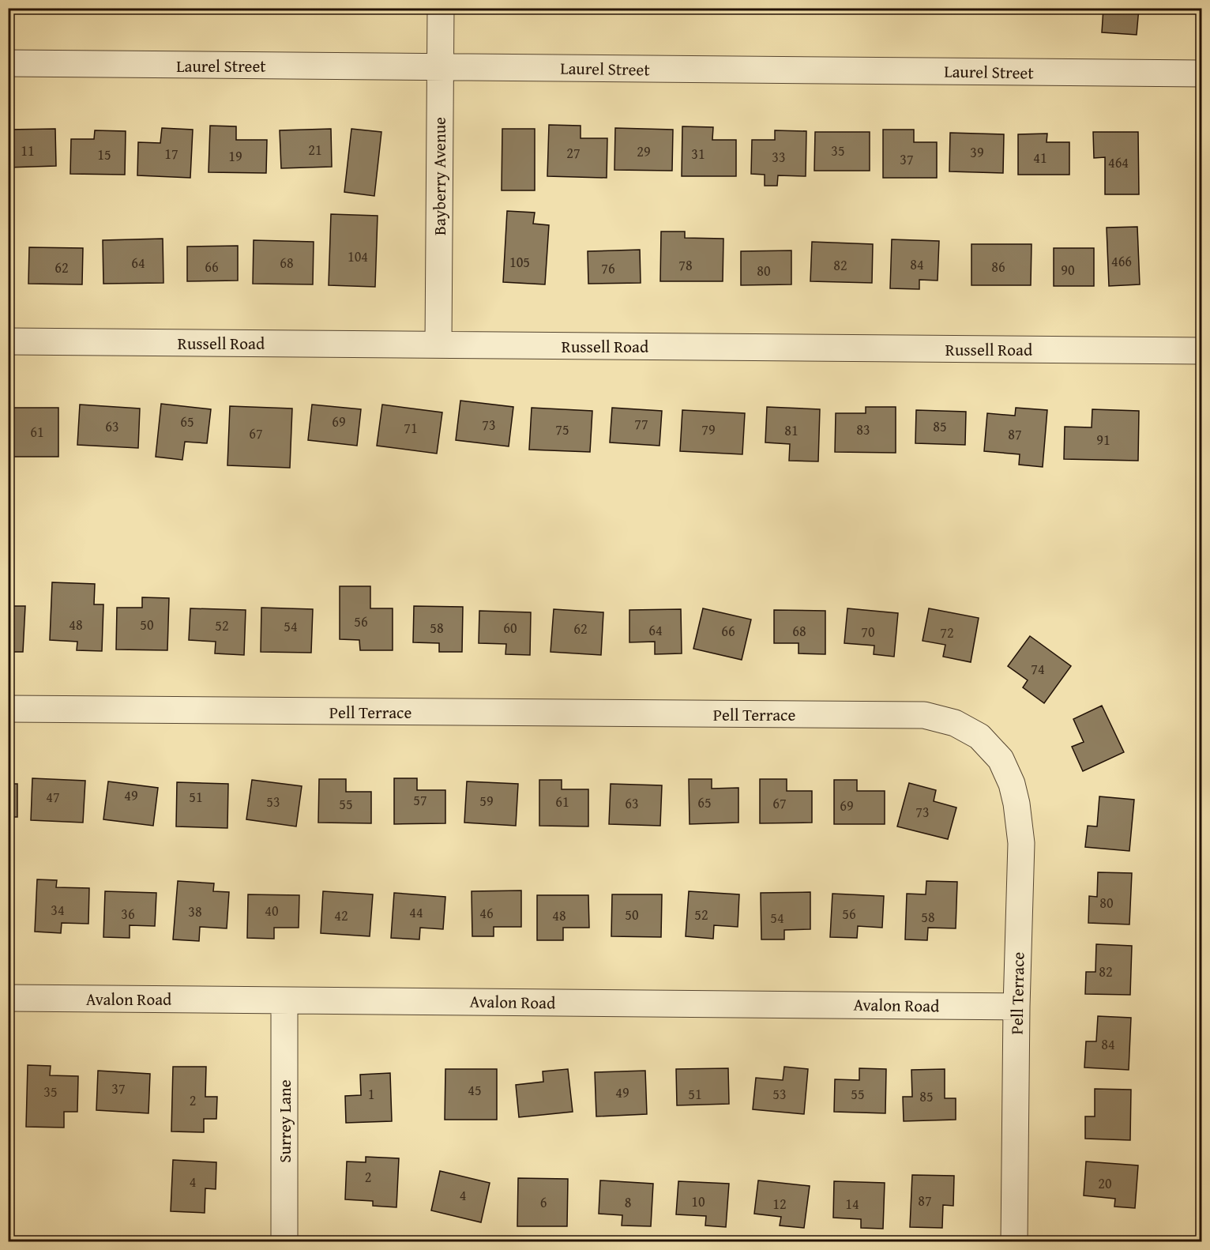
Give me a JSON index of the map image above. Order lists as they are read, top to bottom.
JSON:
{
  "streets": {
    "street": [
      "Laurel Street",
      "Bayberry Avenue",
      "Russell Road",
      "Pell Terrace",
      "Avalon Road",
      "Surrey Lane"
    ]
  },
  "crossings": [
    ["Laurel Street", "Bayberry Avenue"],
    ["Bayberry Avenue", "Russell Road"],
    ["Pell Terrace", "Avalon Road"],
    ["Avalon Road", "Surrey Lane"]
  ],
  "house_numbers": [
    "21",
    "11",
    "35",
    "29",
    "39",
    "27",
    "17",
    "31",
    "15",
    "19",
    "33",
    "41",
    "37",
    "464",
    "104",
    "466",
    "105",
    "64",
    "68",
    "84",
    "78",
    "82",
    "66",
    "86",
    "62",
    "76",
    "90",
    "80",
    "65",
    "69",
    "77",
    "73",
    "63",
    "85",
    "71",
    "75",
    "79",
    "83",
    "81",
    "61",
    "67",
    "87",
    "91",
    "56",
    "48",
    "50",
    "52",
    "54",
    "58",
    "60",
    "62",
    "64",
    "66",
    "68",
    "70",
    "72",
    "74",
    "49",
    "47",
    "51",
    "57",
    "59",
    "53",
    "61",
    "65",
    "63",
    "67",
    "55",
    "69",
    "73",
    "80",
    "34",
    "40",
    "38",
    "44",
    "46",
    "36",
    "56",
    "50",
    "52",
    "42",
    "48",
    "58",
    "54",
    "82",
    "84",
    "37",
    "45",
    "35",
    "49",
    "1",
    "51",
    "53",
    "55",
    "85",
    "2",
    "2",
    "4",
    "20",
    "4",
    "87",
    "10",
    "6",
    "8",
    "12",
    "14"
  ]
}
